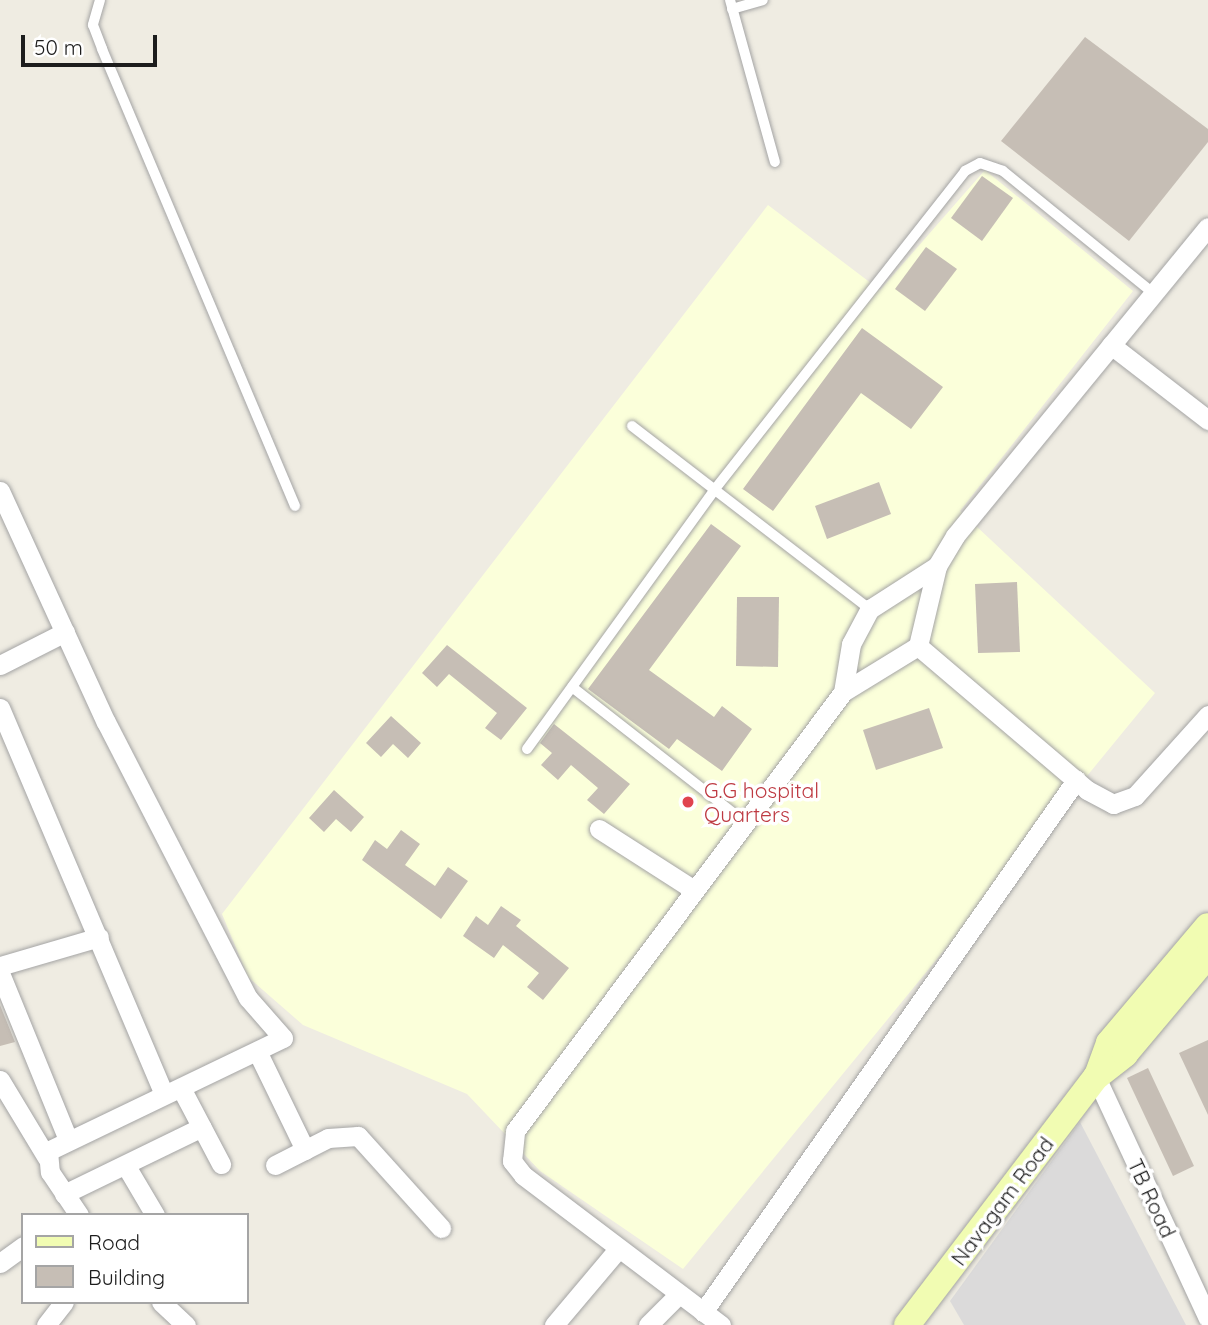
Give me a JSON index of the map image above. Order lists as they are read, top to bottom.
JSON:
{
  "streets": {
    "street": ["TB Road", "Navagam Road"]
  },
  "crossings": [
    ["TB Road", "Navagam Road"]
  ],
  "places": ["G.G hospital Quarters"],
  "legend": ["Road", "Building"],
  "scale_bar": "50 m"
}
